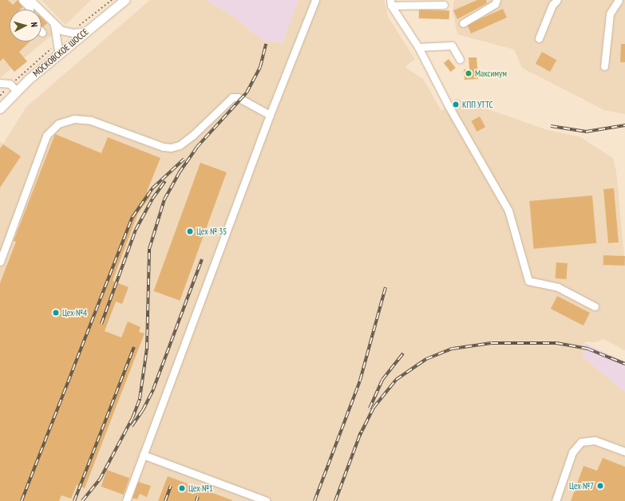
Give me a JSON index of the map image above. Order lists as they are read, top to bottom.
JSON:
{
  "streets": {
    "main road": ["МОСКОВСКОЕ ШОССЕ"]
  },
  "places": [
    "Максимум",
    "КПП УТТС",
    "Цех № 35",
    "Цех №4",
    "Цех №7",
    "Цех №1"
  ],
  "north": "right"
}
